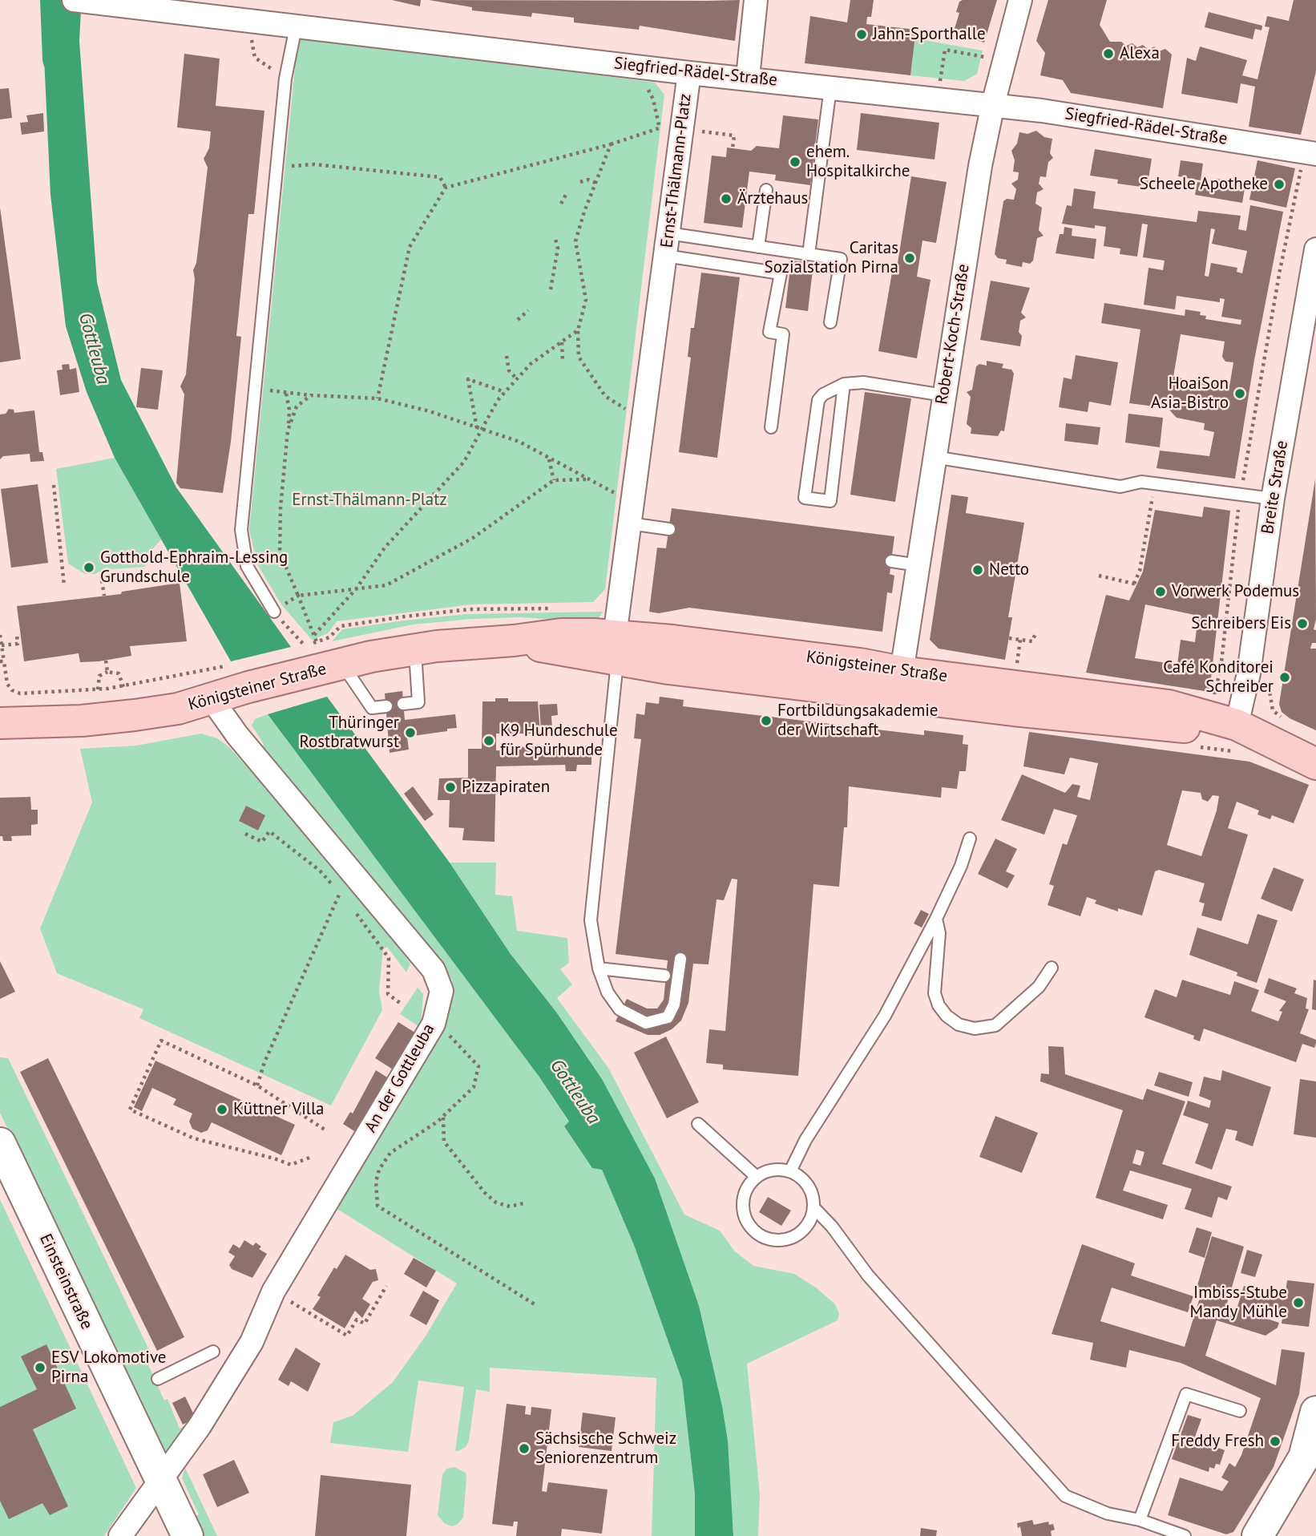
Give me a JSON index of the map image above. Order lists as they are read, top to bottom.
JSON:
{
  "streets": {
    "main road": ["Königsteiner Straße", "Einsteinstraße"],
    "street": [
      "Siegfried-Rädel-Straße",
      "Ernst-Thälmann-Platz",
      "Robert-Koch-Straße",
      "Breite Straße",
      "An der Gottleuba"
    ]
  },
  "crossings": [
    ["Siegfried-Rädel-Straße", "Ernst-Thälmann-Platz"],
    ["Siegfried-Rädel-Straße", "Robert-Koch-Straße"],
    ["Ernst-Thälmann-Platz", "Königsteiner Straße"],
    ["Robert-Koch-Straße", "Königsteiner Straße"],
    ["Breite Straße", "Königsteiner Straße"],
    ["Königsteiner Straße", "An der Gottleuba"],
    ["An der Gottleuba", "Einsteinstraße"]
  ],
  "water": ["Gottleuba"],
  "parks": ["Ernst-Thälmann-Platz"],
  "places": [
    "Jahn-Sporthalle",
    "Alexa",
    "ehem. Hospitalkirche",
    "Scheele Apotheke",
    "Ärztehaus",
    "Caritas Sozialstation Pirna",
    "HoaiSon Asia-Bistro",
    "Gotthold-Ephraim-Lessing Grundschule",
    "Netto",
    "Vorwerk Podemus",
    "Schreibers Eis",
    "Café Konditorei Schreiber",
    "Fortbildungsakademie der Wirtschaft",
    "Thüringer Rostbratwurst",
    "K9 Hundeschule für Spürhunde",
    "Pizzapiraten",
    "Küttner Villa",
    "Imbiss-Stube Mandy Mühle",
    "ESV Lokomotive Pirna",
    "Freddy Fresh",
    "Sächsische Schweiz Seniorenzentrum"
  ]
}
